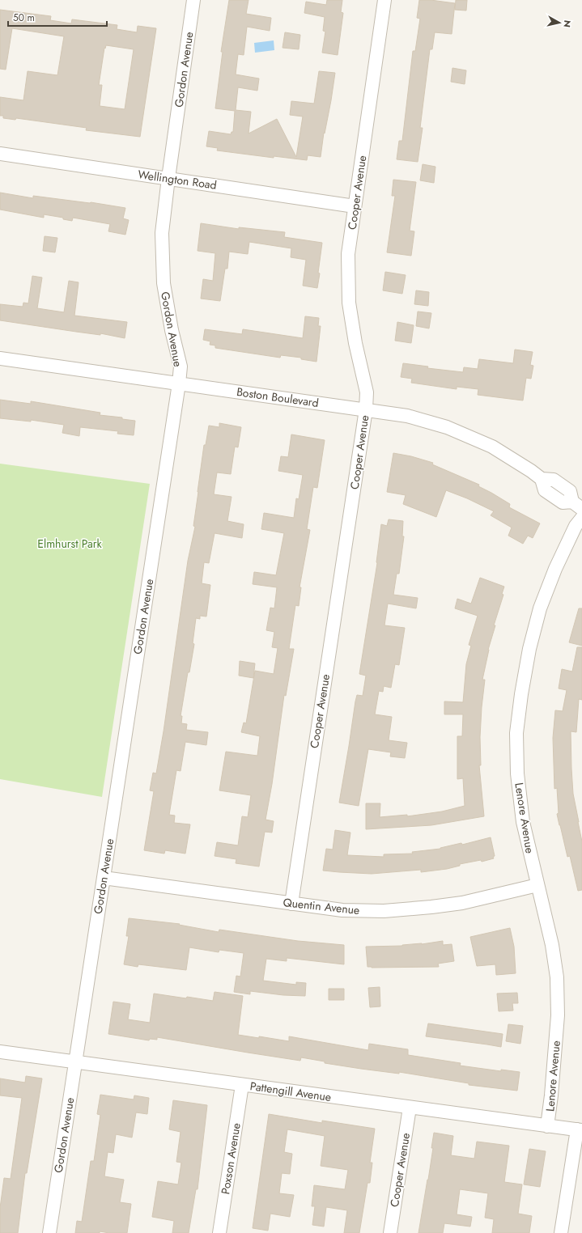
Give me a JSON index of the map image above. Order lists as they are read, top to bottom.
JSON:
{
  "streets": {
    "street": [
      "Gordon Avenue",
      "Wellington Road",
      "Cooper Avenue",
      "Boston Boulevard",
      "Lenore Avenue",
      "Quentin Avenue",
      "Pattengill Avenue",
      "Poxson Avenue"
    ]
  },
  "crossings": [
    ["Gordon Avenue", "Wellington Road"],
    ["Gordon Avenue", "Boston Boulevard"],
    ["Gordon Avenue", "Quentin Avenue"],
    ["Gordon Avenue", "Pattengill Avenue"],
    ["Wellington Road", "Cooper Avenue"],
    ["Cooper Avenue", "Boston Boulevard"],
    ["Cooper Avenue", "Quentin Avenue"],
    ["Cooper Avenue", "Pattengill Avenue"],
    ["Lenore Avenue", "Quentin Avenue"],
    ["Lenore Avenue", "Pattengill Avenue"],
    ["Pattengill Avenue", "Poxson Avenue"]
  ],
  "parks": ["Elmhurst Park"],
  "scale_bar": "50 m",
  "north": "right"
}
